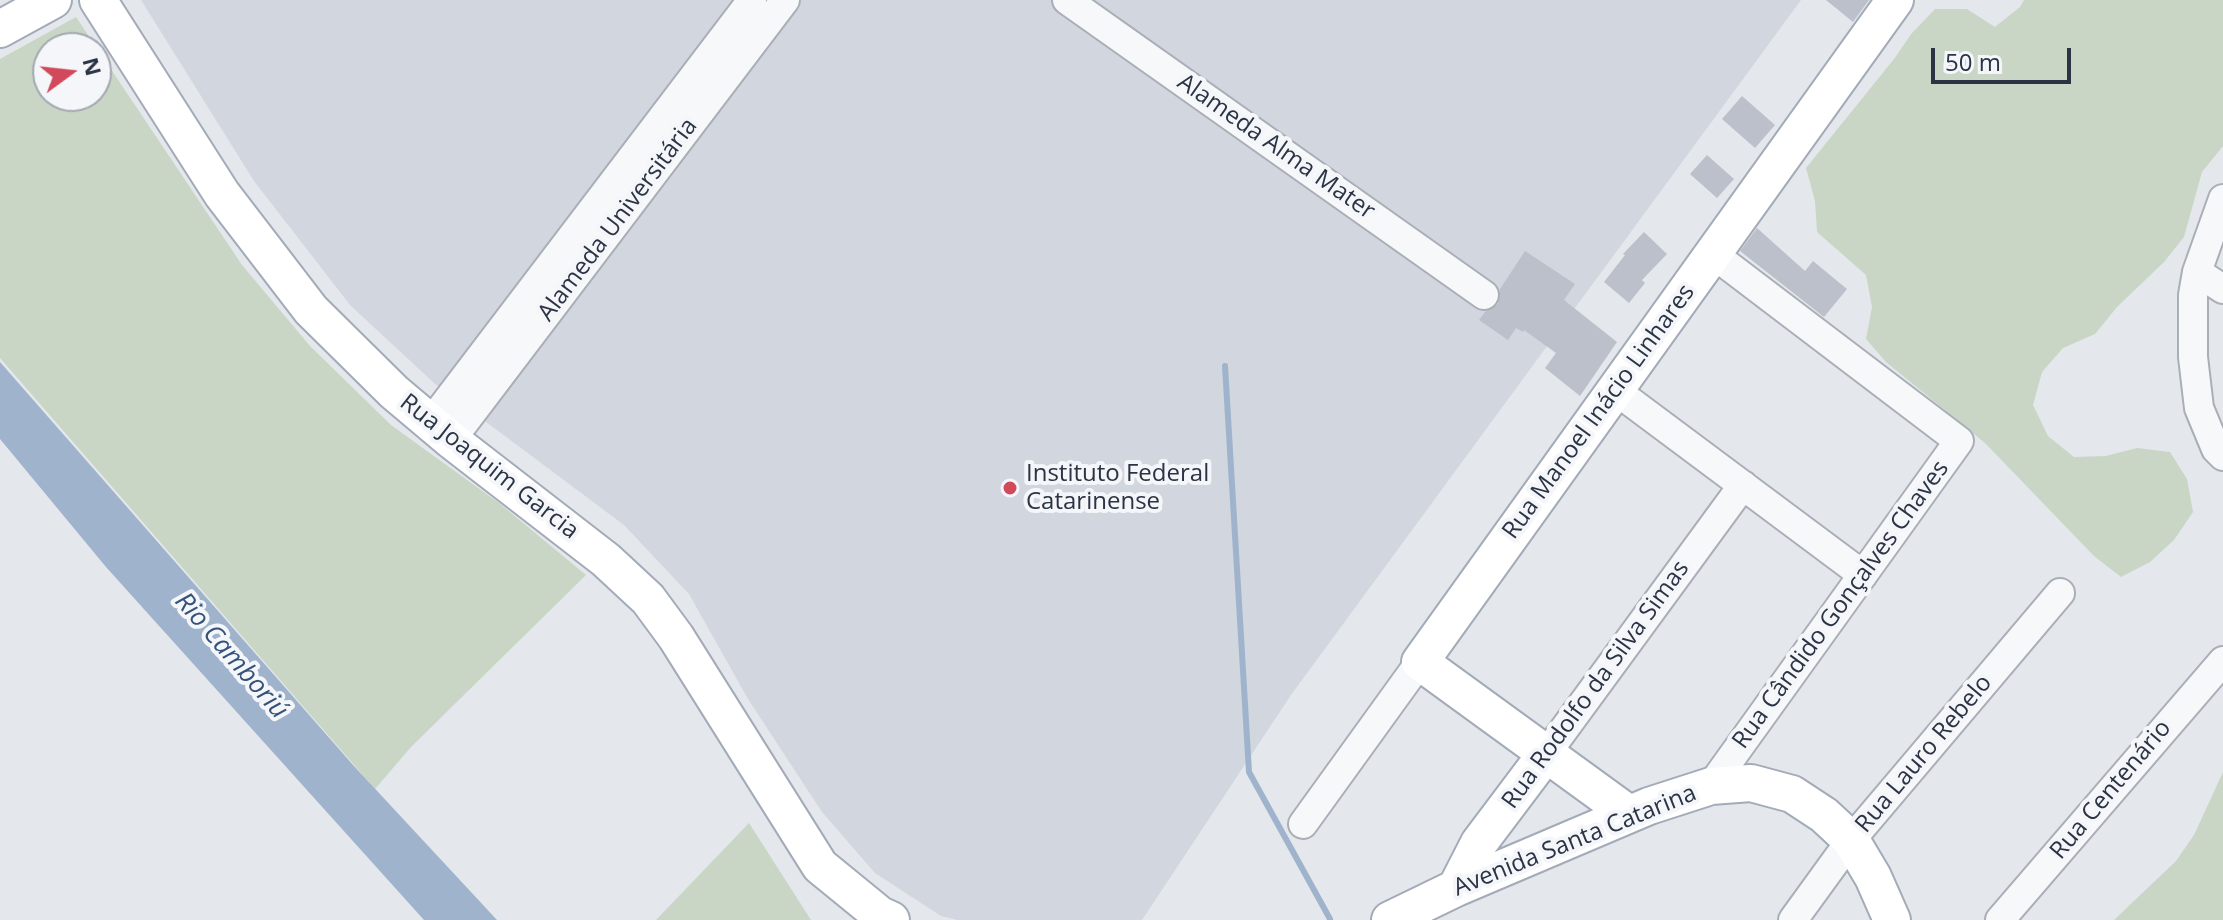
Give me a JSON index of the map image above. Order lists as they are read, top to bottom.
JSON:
{
  "streets": {
    "main road": [
      "Rua Manoel Inácio Linhares",
      "Rua Joaquim Garcia",
      "Rua Rodolfo da Silva Simas",
      "Avenida Santa Catarina"
    ],
    "street": [
      "Alameda Alma Mater",
      "Alameda Universitária",
      "Rua Cândido Gonçalves Chaves",
      "Rua Lauro Rebelo",
      "Rua Centenário"
    ]
  },
  "crossings": [
    ["Alameda Universitária", "Rua Joaquim Garcia"],
    ["Rua Manoel Inácio Linhares", "Rua Cândido Gonçalves Chaves"],
    ["Rua Cândido Gonçalves Chaves", "Avenida Santa Catarina"],
    ["Rua Rodolfo da Silva Simas", "Avenida Santa Catarina"],
    ["Rua Lauro Rebelo", "Avenida Santa Catarina"]
  ],
  "water": ["Rio Camboriú"],
  "places": ["Instituto Federal Catarinense"],
  "scale_bar": "50 m",
  "north": "right"
}
